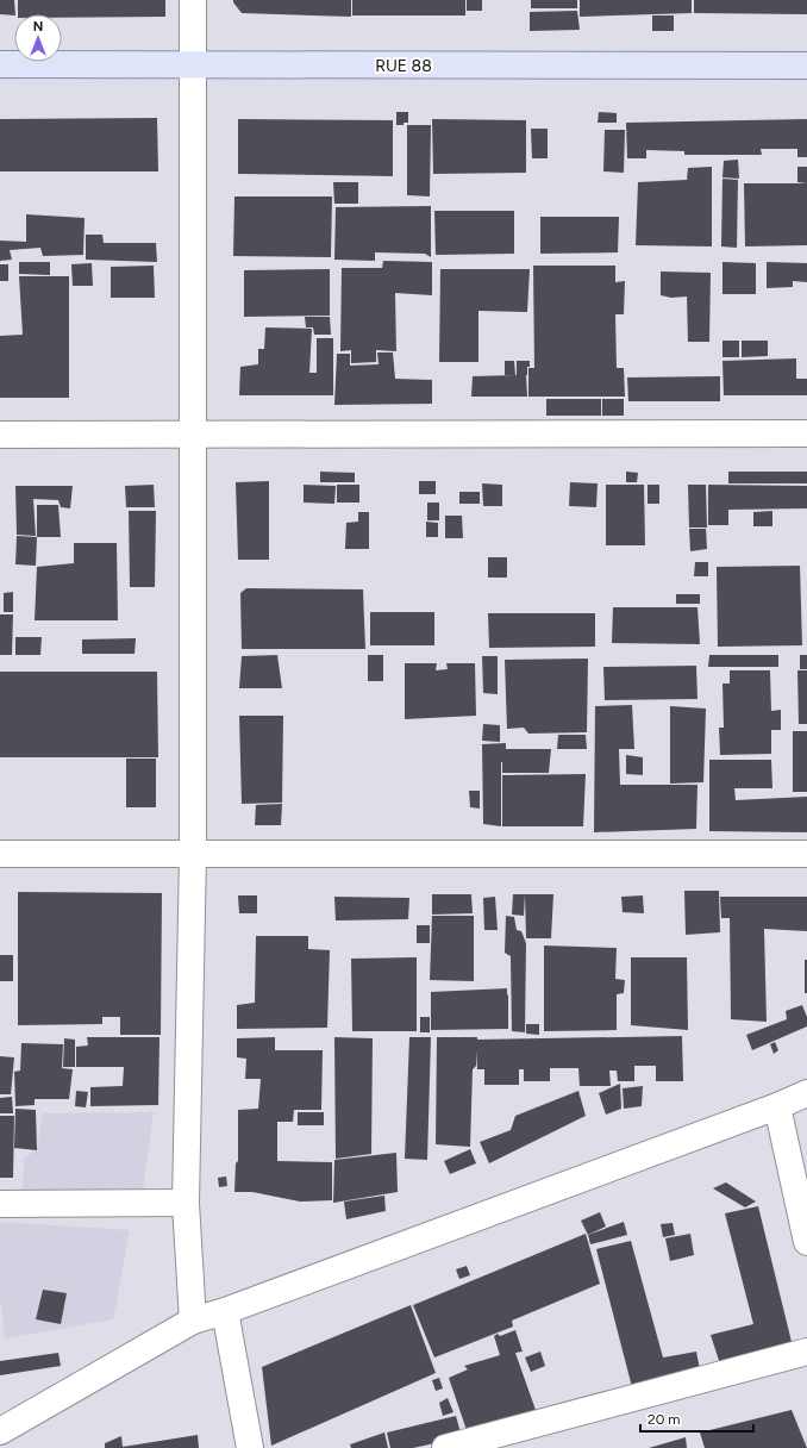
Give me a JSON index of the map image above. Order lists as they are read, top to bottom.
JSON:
{
  "streets": {
    "main road": ["RUE 88"]
  },
  "scale_bar": "20 m",
  "north": "top"
}
